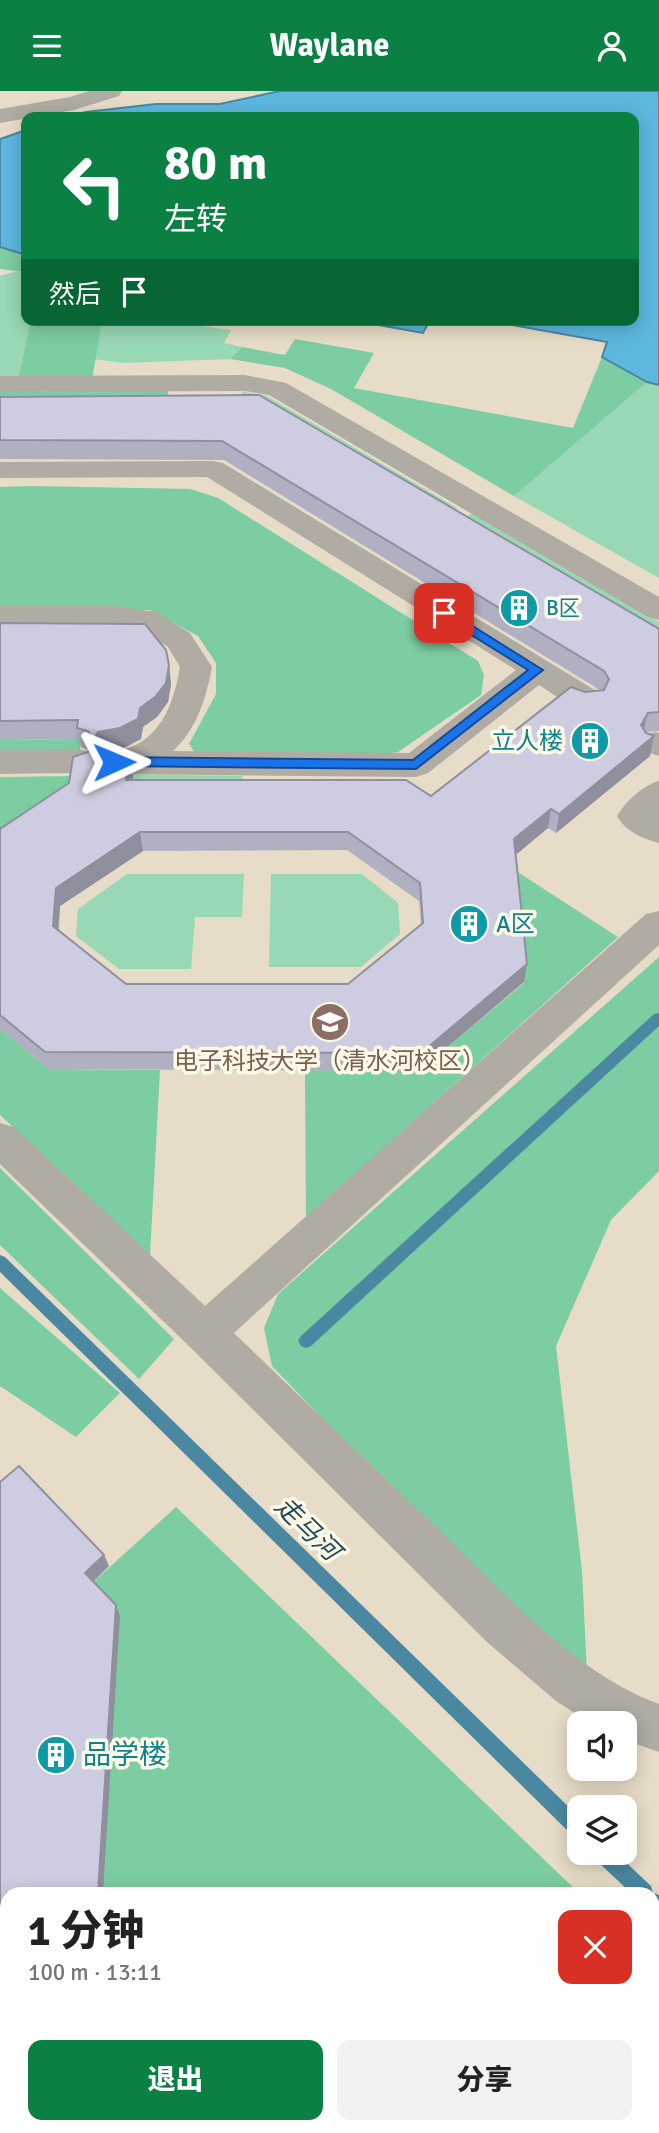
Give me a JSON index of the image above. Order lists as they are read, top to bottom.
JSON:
{
  "water": ["走马河"],
  "places": {
    "building": [
      "B区",
      "立人楼",
      "A区",
      "品学楼"
    ],
    "school or university": ["电子科技大学（清水河校区）"]
  },
  "page": {
    "header": "Waylane",
    "turn": ["80 m", "左转"],
    "then": "然后",
    "heading": ["1 分钟", "100 m · 13:11"],
    "buttons": ["退出", "分享"]
  }
}
